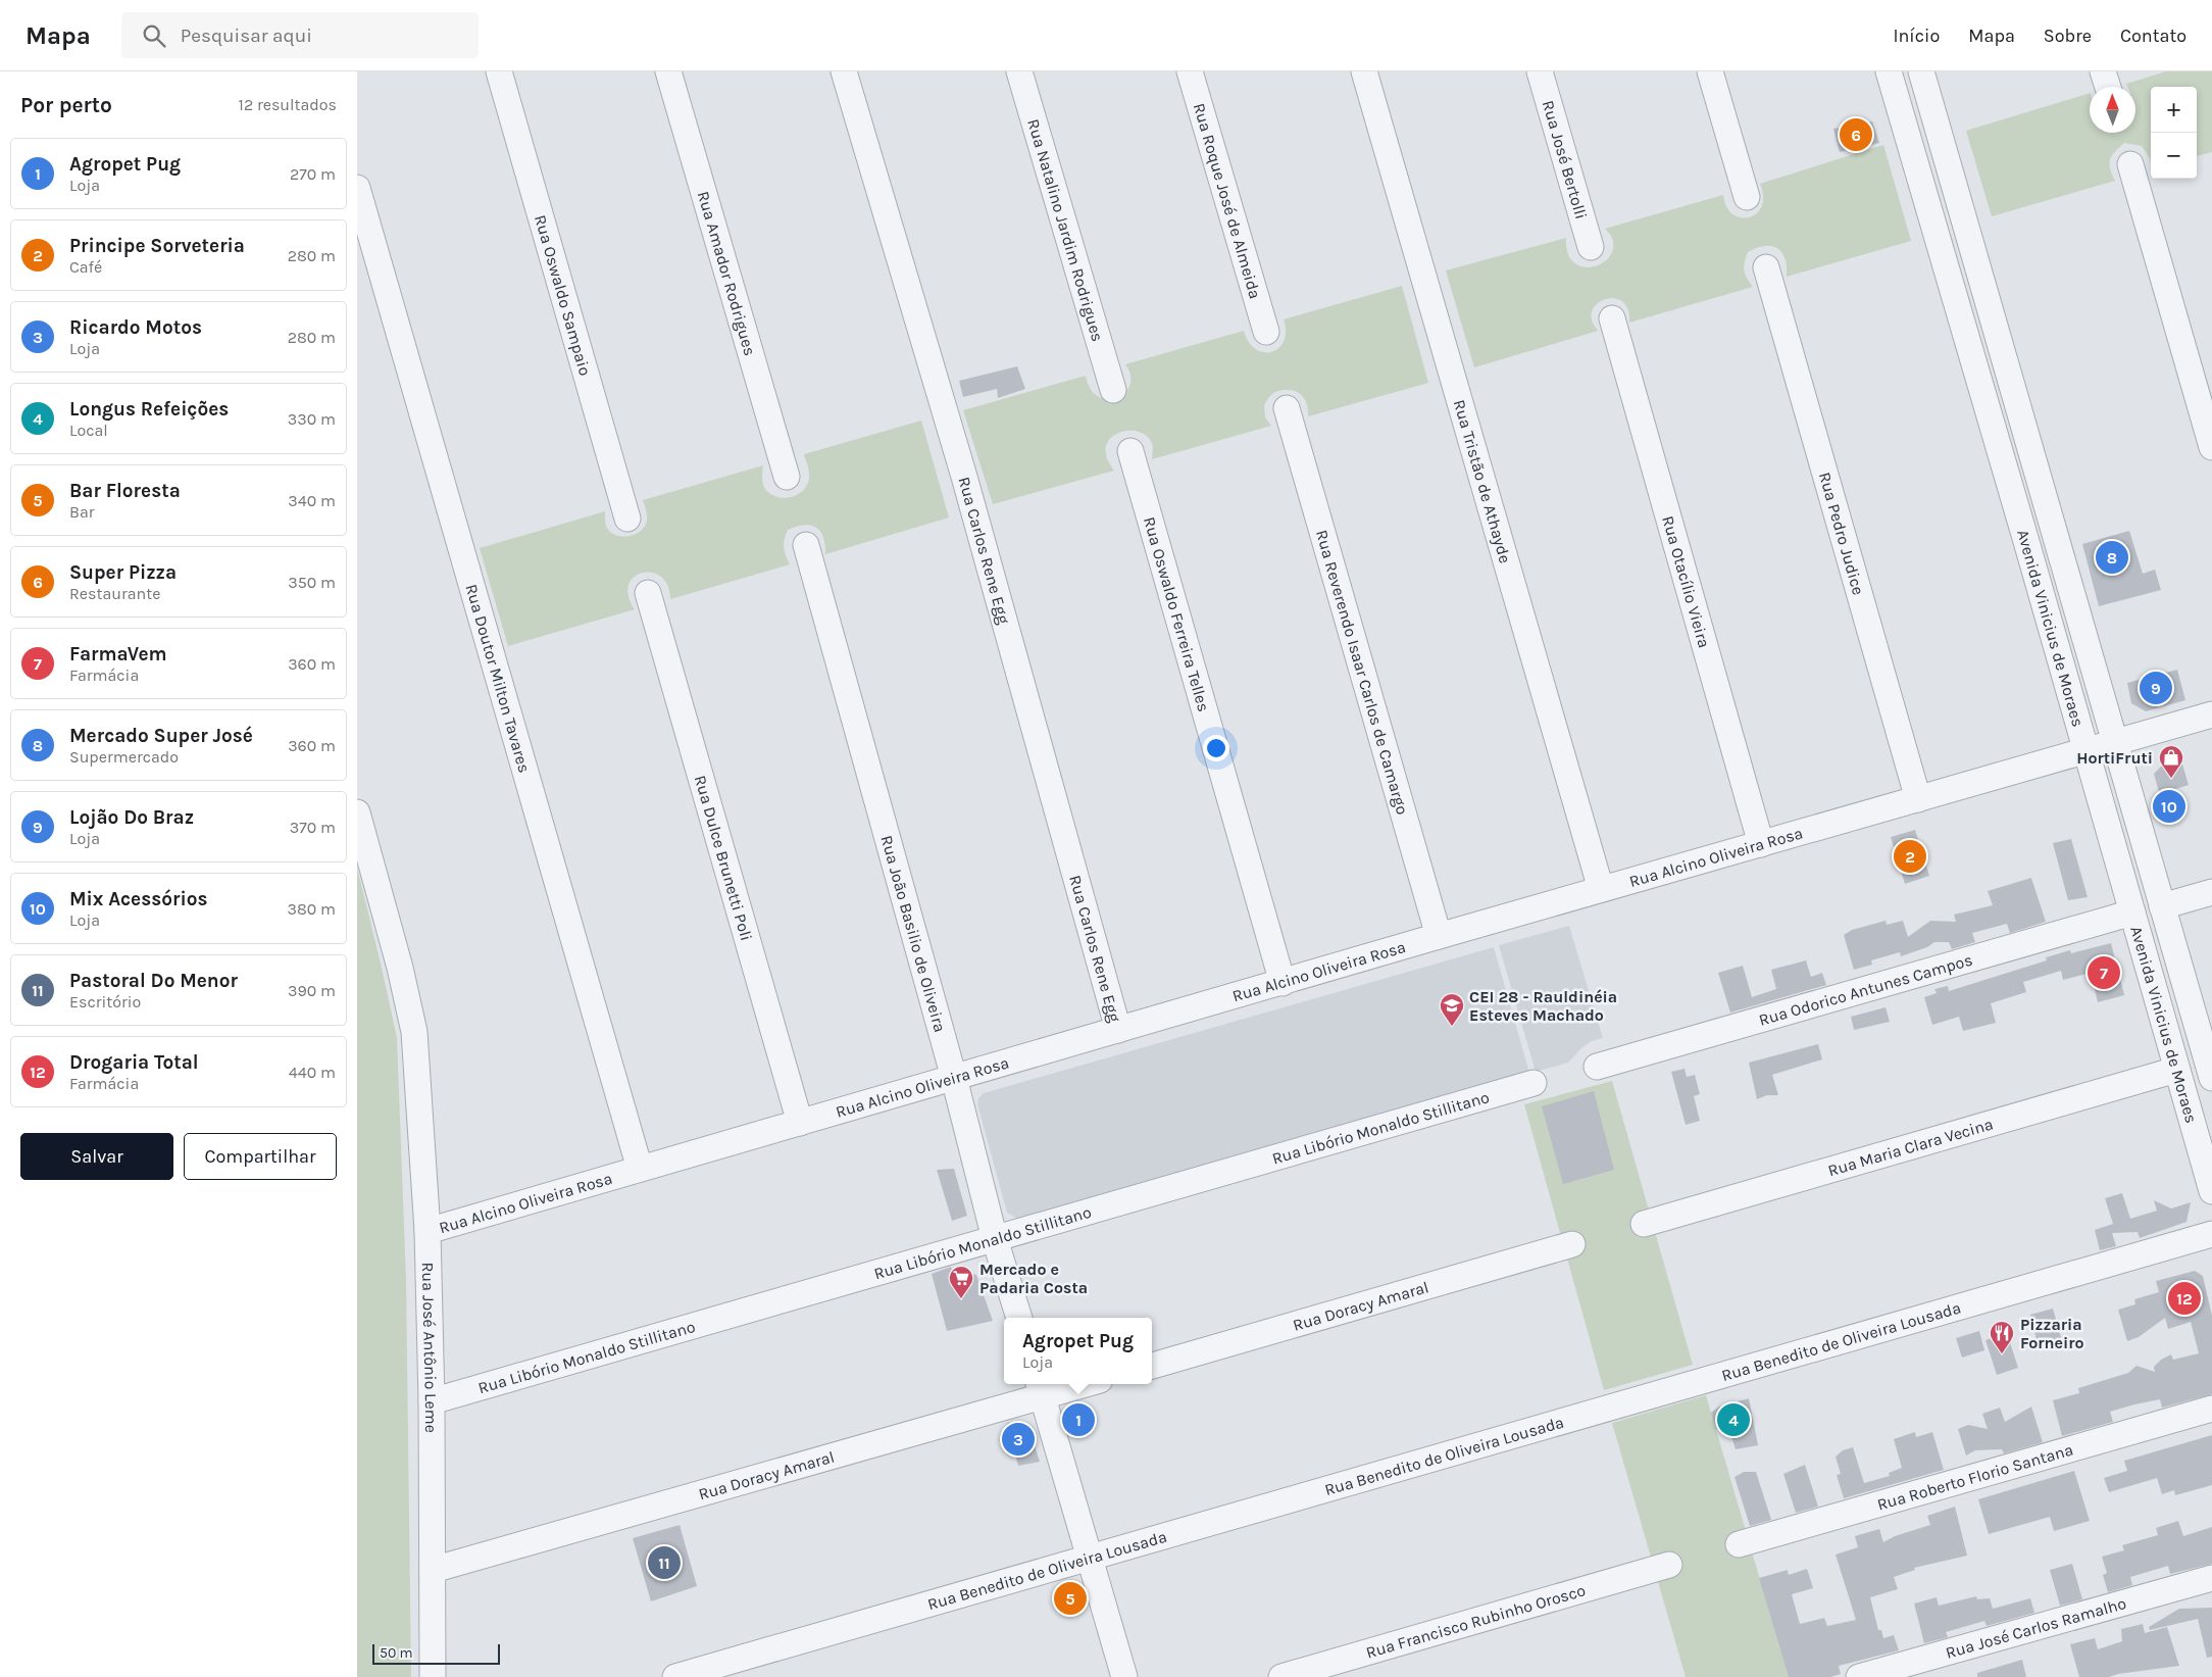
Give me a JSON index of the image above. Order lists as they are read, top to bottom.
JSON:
{
  "streets": {
    "street": [
      "Rua José Bertolli",
      "Rua Roque José de Almeida",
      "Rua Natalino Jardim Rodrigues",
      "Rua Amador Rodrigues",
      "Rua Oswaldo Sampaio",
      "Rua Tristão de Athayde",
      "Rua Pedro Judice",
      "Rua Carlos Rene Egg",
      "Rua Otacílio Vieira",
      "Rua Oswaldo Ferreira Telles",
      "Avenida Vinicius de Moraes",
      "Rua Reverendo Isaar Carlos de Camargo",
      "Rua Doutor Milton Tavares",
      "Rua Alcino Oliveira Rosa",
      "Rua Dulce Brunetti Poli",
      "Rua João Basilio de Oliveira",
      "Rua Odorico Antunes Campos",
      "Rua Libório Monaldo Stillitano",
      "Rua Maria Clara Vecina",
      "Rua Doracy Amaral",
      "Rua Benedito de Oliveira Lousada",
      "Rua José Antônio Leme",
      "Rua Roberto Florio Santana",
      "Rua Francisco Rubinho Orosco",
      "Rua José Carlos Ramalho"
    ]
  },
  "crossings": [
    ["Rua Tristão de Athayde", "Rua Alcino Oliveira Rosa"],
    ["Rua Pedro Judice", "Rua Alcino Oliveira Rosa"],
    ["Rua Carlos Rene Egg", "Rua Alcino Oliveira Rosa"],
    ["Rua Otacílio Vieira", "Rua Alcino Oliveira Rosa"],
    ["Rua Oswaldo Ferreira Telles", "Rua Alcino Oliveira Rosa"],
    ["Avenida Vinicius de Moraes", "Rua Alcino Oliveira Rosa"],
    ["Avenida Vinicius de Moraes", "Rua Odorico Antunes Campos"],
    ["Avenida Vinicius de Moraes", "Rua Maria Clara Vecina"],
    ["Rua Reverendo Isaar Carlos de Camargo", "Rua Alcino Oliveira Rosa"],
    ["Rua Doutor Milton Tavares", "Rua Alcino Oliveira Rosa"],
    ["Rua Alcino Oliveira Rosa", "Rua Dulce Brunetti Poli"],
    ["Rua Alcino Oliveira Rosa", "Rua João Basilio de Oliveira"],
    ["Rua Alcino Oliveira Rosa", "Rua José Antônio Leme"],
    ["Rua João Basilio de Oliveira", "Rua Libório Monaldo Stillitano"],
    ["Rua Libório Monaldo Stillitano", "Rua José Antônio Leme"],
    ["Rua Doracy Amaral", "Rua José Antônio Leme"]
  ],
  "places": {
    "shop": ["HortiFruti"],
    "school or university": ["CEI 28 - Rauldinéia Esteves Machado"],
    "supermarket": ["Mercado e Padaria Costa"],
    "restaurant": ["Pizzaria Forneiro"]
  },
  "scale_bar": "50 m",
  "north": "top",
  "page": {
    "header": "Mapa",
    "search": "Pesquisar aqui",
    "nav": [
      "Início",
      "Mapa",
      "Sobre",
      "Contato"
    ],
    "heading": ["Por perto", "12 resultados"],
    "map_buttons": ["+", "−"],
    "pins": [
      "6",
      "8",
      "9",
      "10",
      "2",
      "7",
      "12",
      "1",
      "4",
      "3",
      "11",
      "5"
    ],
    "list": [
      {
        "mark": "1",
        "name": "Agropet Pug",
        "note": "Loja",
        "value": "270 m"
      },
      {
        "mark": "2",
        "name": "Principe Sorveteria",
        "note": "Café",
        "value": "280 m"
      },
      {
        "mark": "3",
        "name": "Ricardo Motos",
        "note": "Loja",
        "value": "280 m"
      },
      {
        "mark": "4",
        "name": "Longus Refeições",
        "note": "Local",
        "value": "330 m"
      },
      {
        "mark": "5",
        "name": "Bar Floresta",
        "note": "Bar",
        "value": "340 m"
      },
      {
        "mark": "6",
        "name": "Super Pizza",
        "note": "Restaurante",
        "value": "350 m"
      },
      {
        "mark": "7",
        "name": "FarmaVem",
        "note": "Farmácia",
        "value": "360 m"
      },
      {
        "mark": "8",
        "name": "Mercado Super José",
        "note": "Supermercado",
        "value": "360 m"
      },
      {
        "mark": "9",
        "name": "Lojão Do Braz",
        "note": "Loja",
        "value": "370 m"
      },
      {
        "mark": "10",
        "name": "Mix Acessórios",
        "note": "Loja",
        "value": "380 m"
      },
      {
        "mark": "11",
        "name": "Pastoral Do Menor",
        "note": "Escritório",
        "value": "390 m"
      },
      {
        "mark": "12",
        "name": "Drogaria Total",
        "note": "Farmácia",
        "value": "440 m"
      }
    ],
    "buttons": ["Salvar", "Compartilhar"],
    "popup": ["Agropet Pug", "Loja"],
    "scale": "50 m"
  }
}
